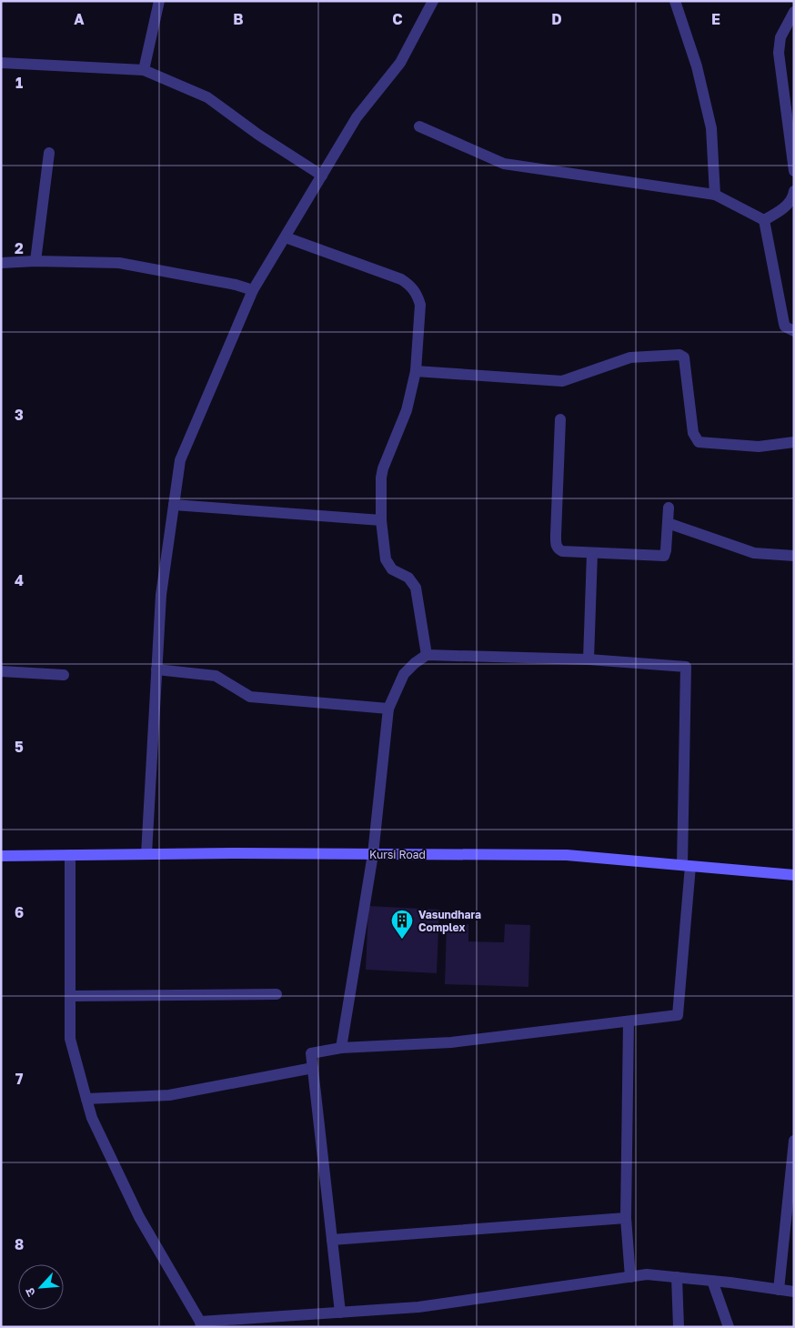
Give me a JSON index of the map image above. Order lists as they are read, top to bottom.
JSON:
{
  "streets": {
    "main road": ["Kursi Road"]
  },
  "places": {
    "building": ["Vasundhara Complex"]
  },
  "north": "bottom left",
  "grid": {
    "columns": [
      "A",
      "B",
      "C",
      "D",
      "E"
    ],
    "rows": [
      "1",
      "2",
      "3",
      "4",
      "5",
      "6",
      "7",
      "8"
    ]
  }
}
